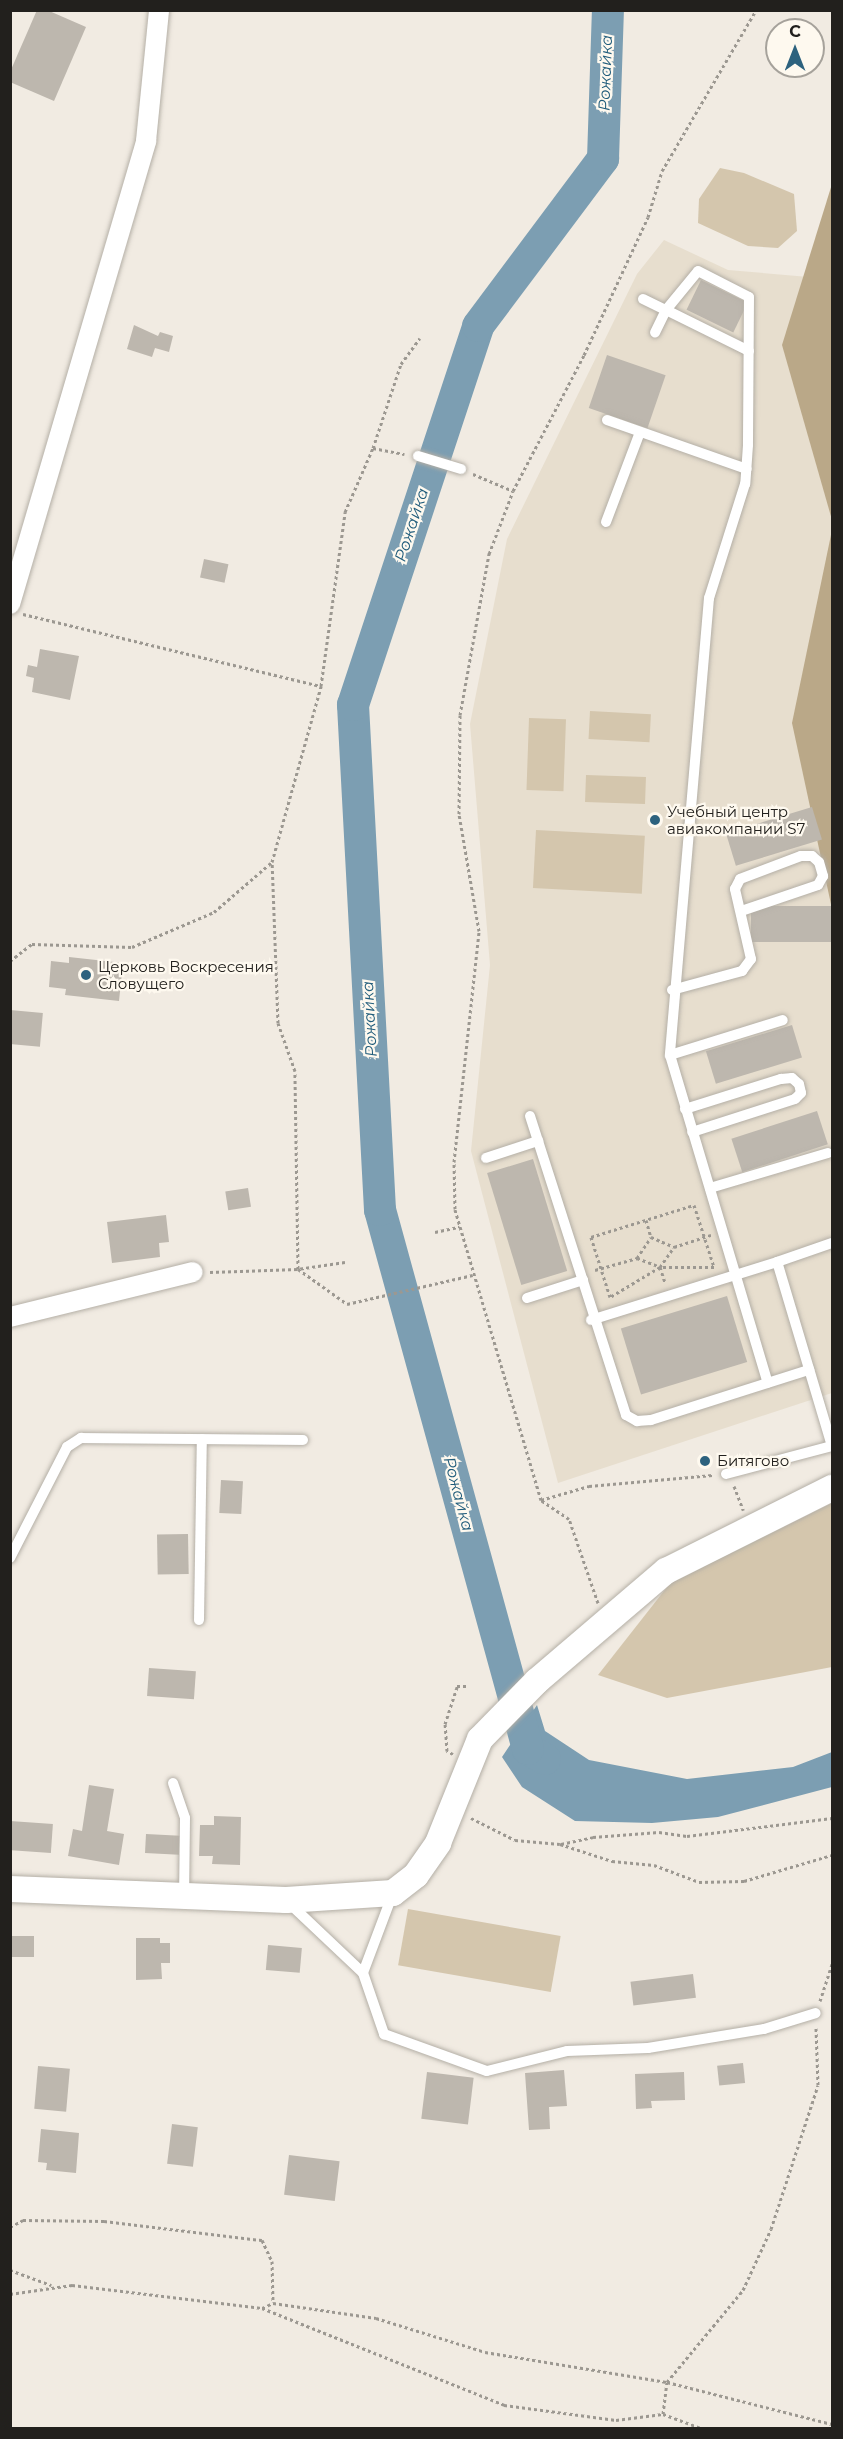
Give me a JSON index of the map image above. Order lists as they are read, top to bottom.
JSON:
{
  "water": ["Рожайка"],
  "places": ["Учебный центр авиакомпании S7", "Церковь Воскресения Словущего", "Битягово"],
  "north": "top"
}
